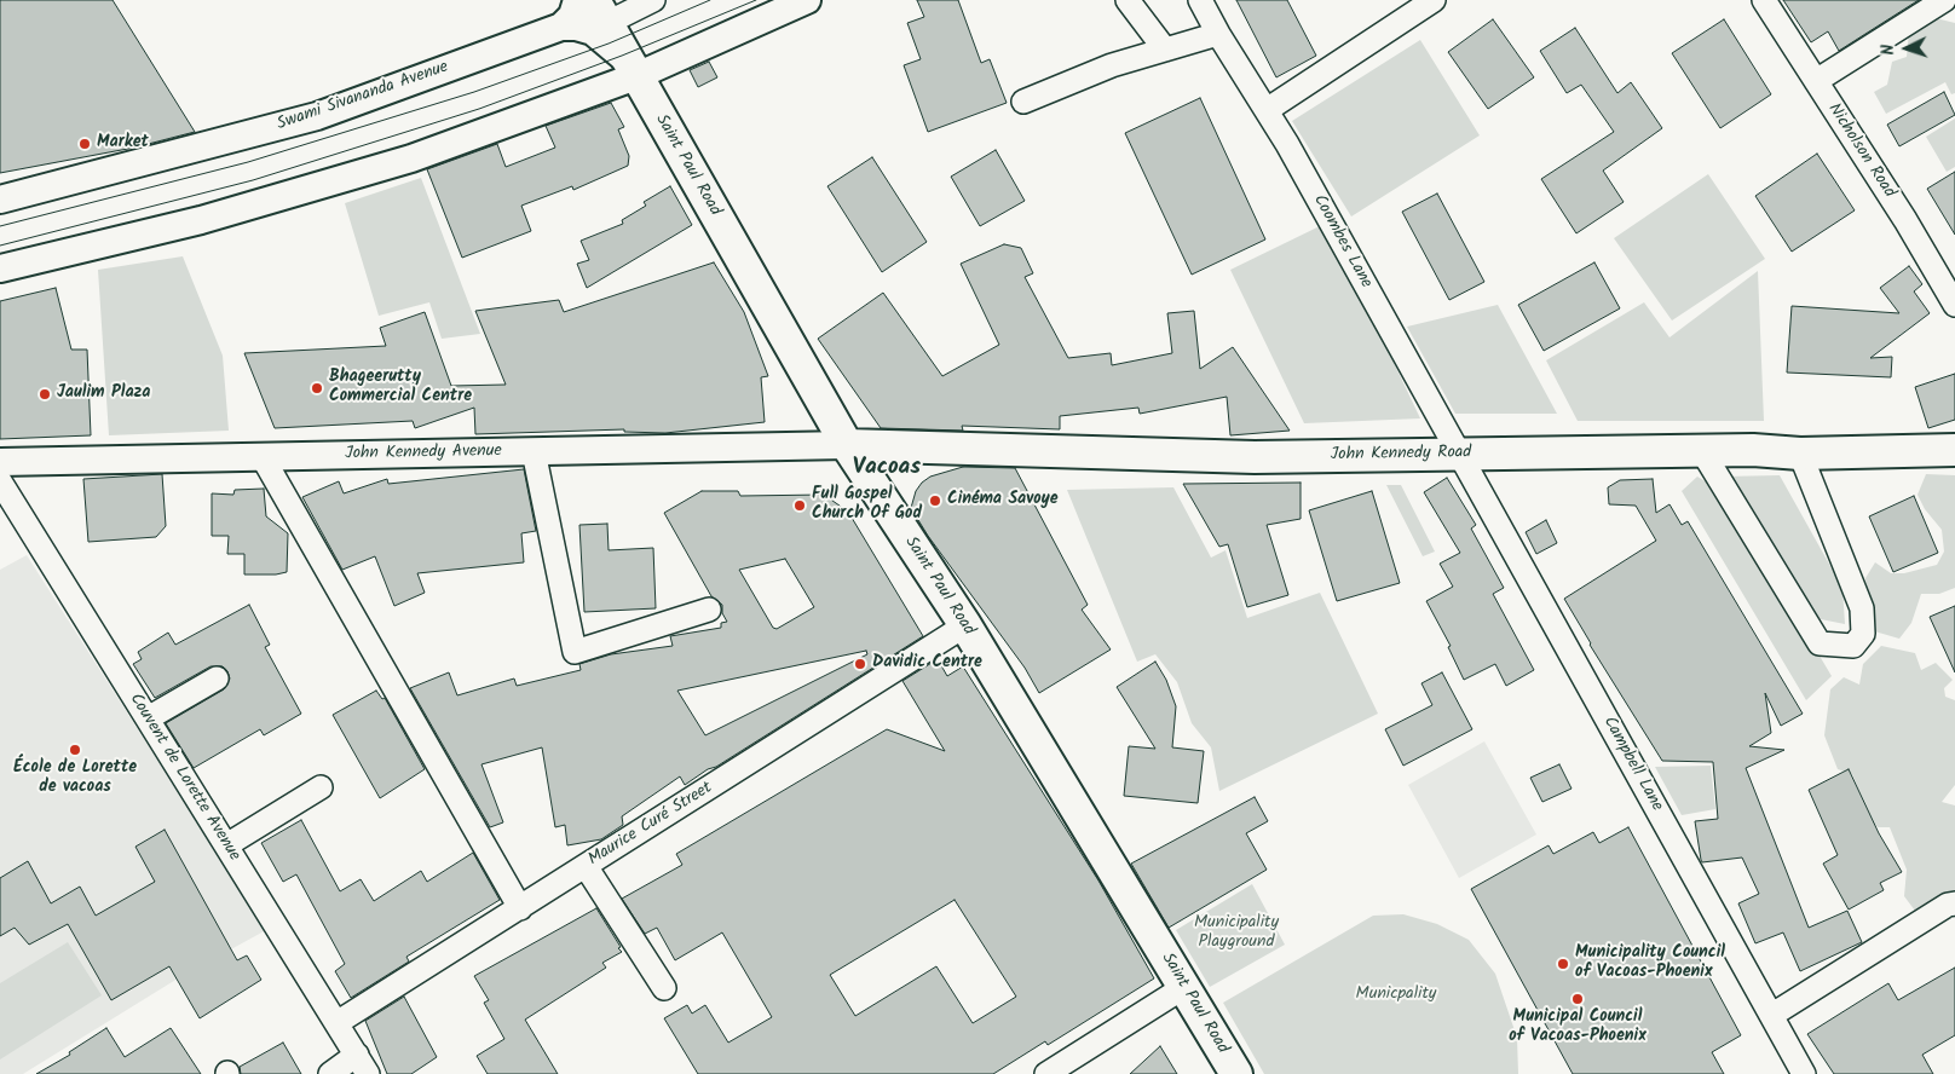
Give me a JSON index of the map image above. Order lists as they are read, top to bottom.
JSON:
{
  "streets": {
    "main road": ["Saint Paul Road", "John Kennedy Road"],
    "street": [
      "Swami Sivananda Avenue",
      "Nicholson Road",
      "Coombes Lane",
      "John Kennedy Avenue",
      "Campbell Lane",
      "Couvent de Lorette Avenue",
      "Maurice Curé Street"
    ]
  },
  "crossings": [
    ["Swami Sivananda Avenue", "Saint Paul Road"],
    ["Saint Paul Road", "John Kennedy Avenue"],
    ["Saint Paul Road", "John Kennedy Road"],
    ["Saint Paul Road", "Maurice Curé Street"],
    ["Coombes Lane", "John Kennedy Road"],
    ["Coombes Lane", "Campbell Lane"],
    ["John Kennedy Avenue", "John Kennedy Road"],
    ["John Kennedy Road", "Campbell Lane"],
    ["Couvent de Lorette Avenue", "Maurice Curé Street"]
  ],
  "districts": ["Vacoas"],
  "parks": ["Municipality Playground", "Municpality"],
  "places": [
    "Market",
    "Bhageerutty Commercial Centre",
    "Jaulim Plaza",
    "Cinéma Savoye",
    "Full Gospel Church Of God",
    "Davidic Centre",
    "École de Lorette de vacoas",
    "Municipality Council of Vacoas-Phoenix",
    "Municipal Council of Vacoas-Phoenix"
  ],
  "north": "left"
}
